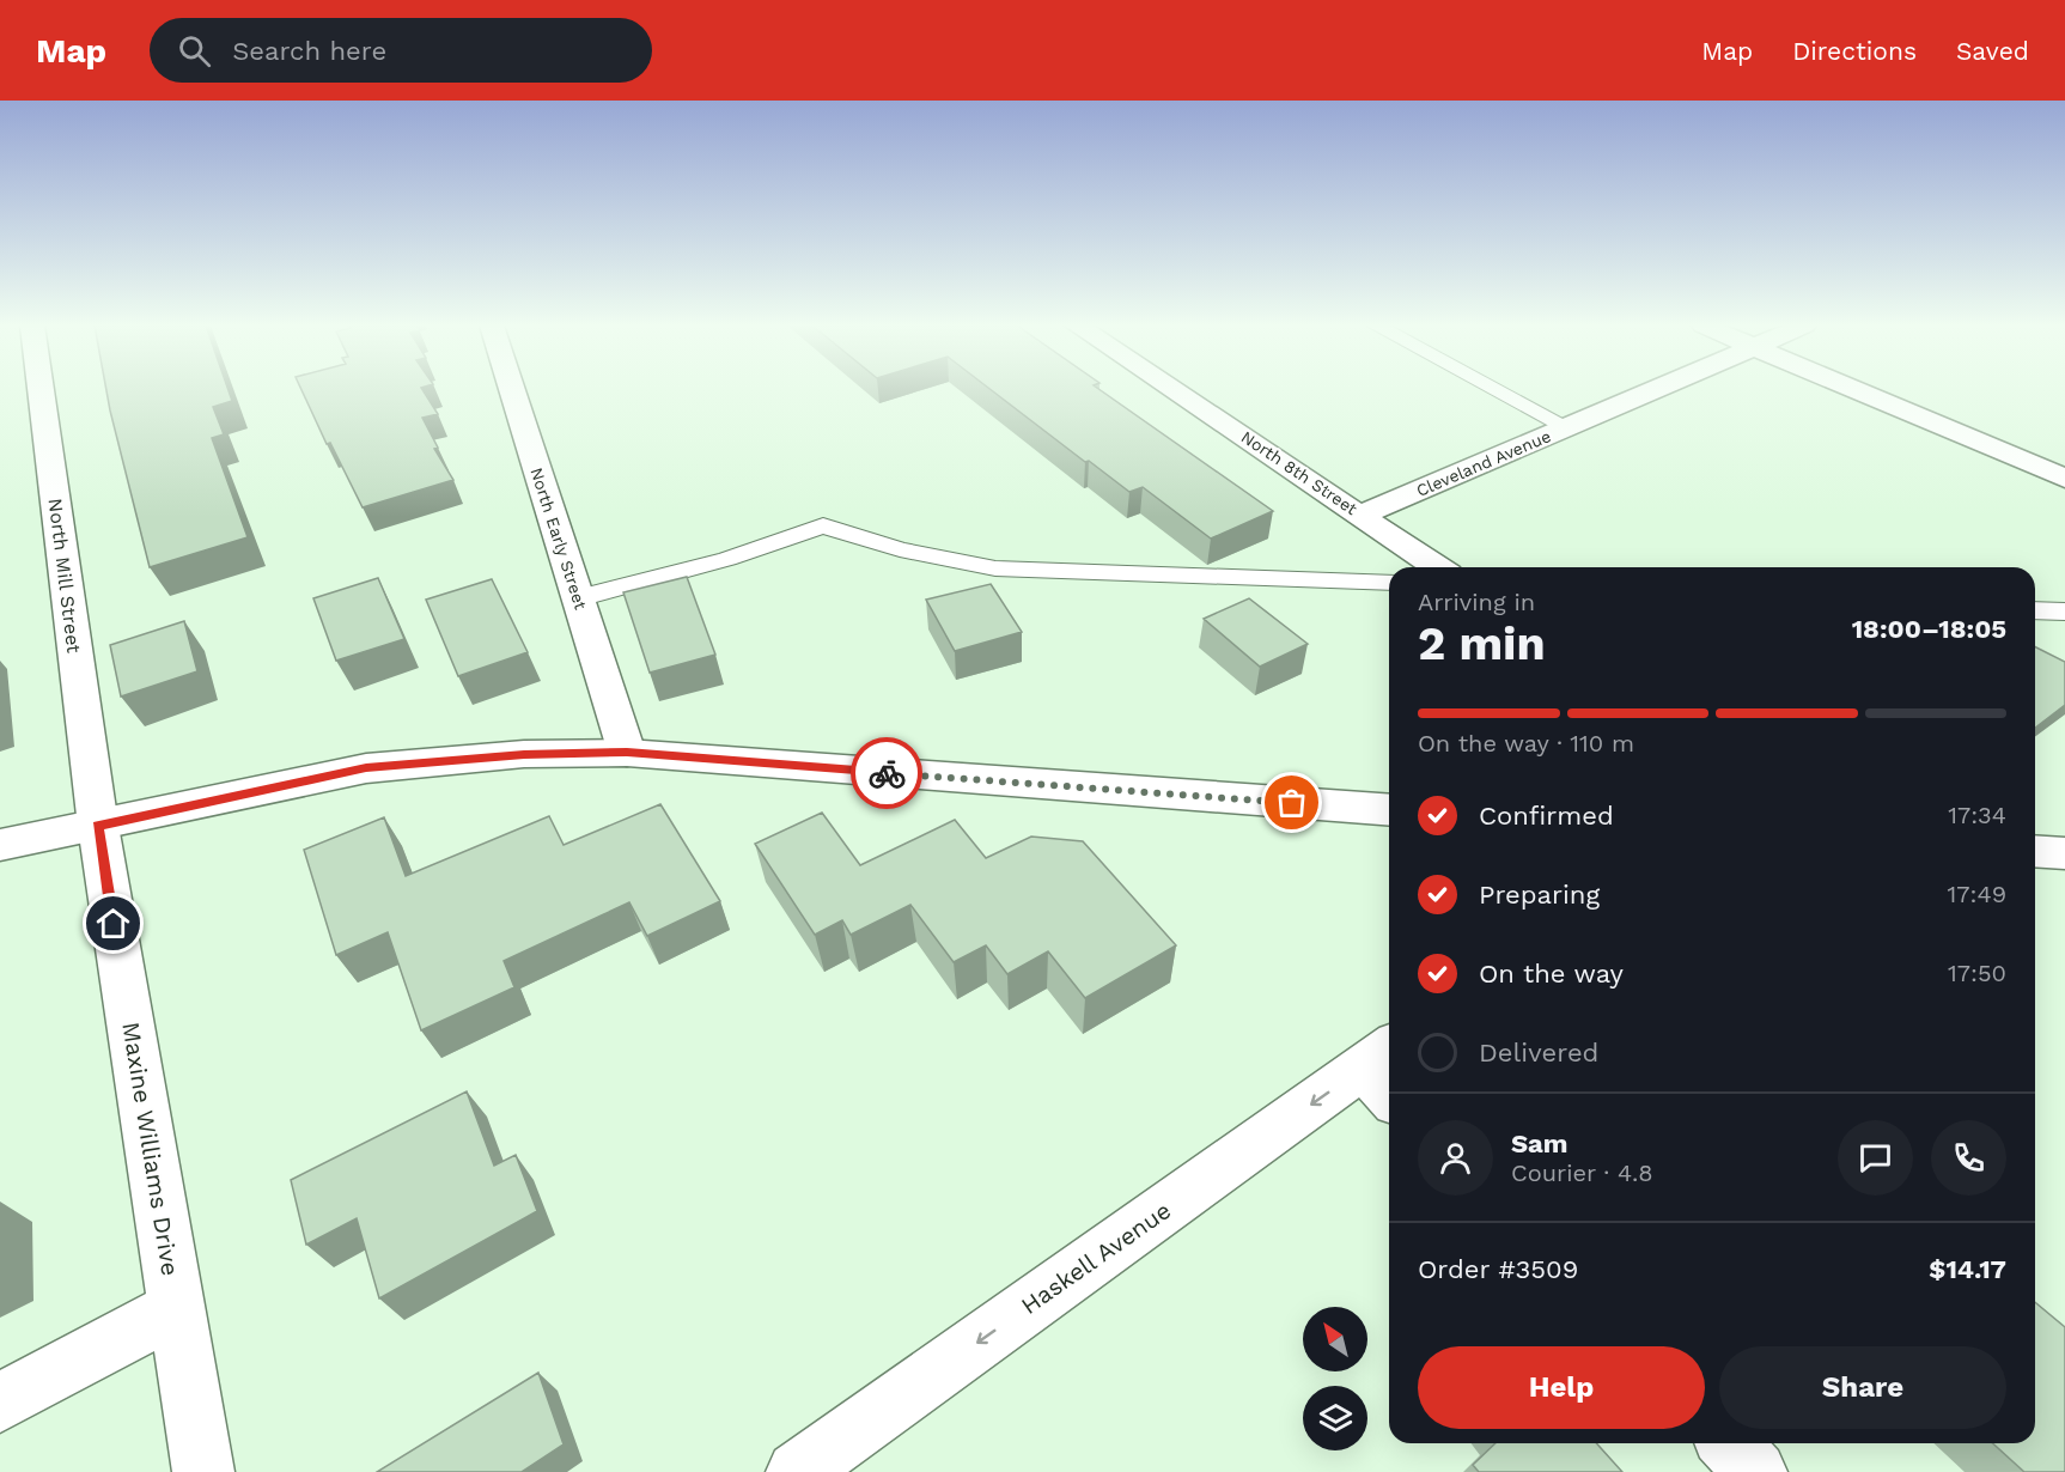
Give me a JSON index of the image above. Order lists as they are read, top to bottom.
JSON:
{
  "streets": {
    "street": [
      "Cleveland Avenue",
      "North 8th Street",
      "North Early Street",
      "North Mill Street",
      "Maxine Williams Drive",
      "Haskell Avenue"
    ]
  },
  "crossings": [
    ["Cleveland Avenue", "North 8th Street"],
    ["North Mill Street", "Maxine Williams Drive"]
  ],
  "one_way": ["Haskell Avenue"],
  "north": "top left",
  "page": {
    "header": "Map",
    "search": "Search here",
    "nav": ["Map", "Directions", "Saved"],
    "heading": ["2 min", "Arriving in", "18:00–18:05"],
    "panel": [
      "Sam",
      "Courier · 4.8",
      "Order #3509",
      "$14.17"
    ],
    "bar": "On the way · 110 m",
    "list": [
      ["Confirmed", "17:34"],
      ["Preparing", "17:49"],
      ["On the way", "17:50"],
      "Delivered"
    ],
    "buttons": ["Help", "Share"]
  }
}
